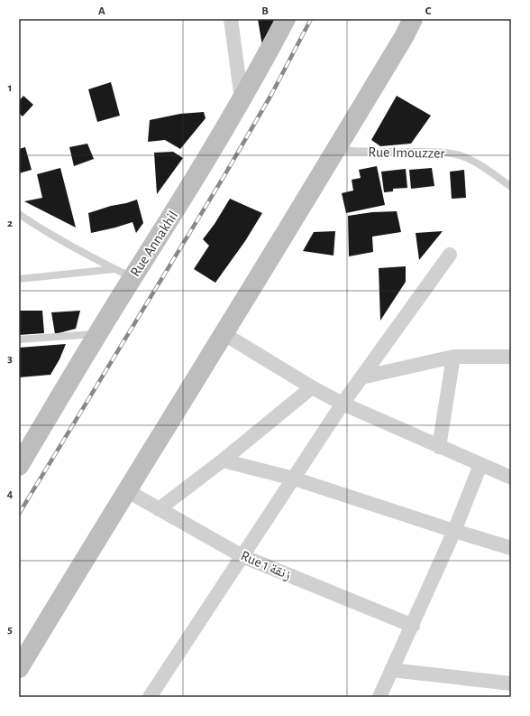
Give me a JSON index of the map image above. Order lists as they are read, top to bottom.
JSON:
{
  "streets": {
    "main road": ["Rue Annakhil"],
    "street": ["Rue 1 زنقة"],
    "lane": ["Rue Imouzzer"]
  },
  "grid": {
    "columns": ["A", "B", "C"],
    "rows": [
      "1",
      "2",
      "3",
      "4",
      "5"
    ]
  }
}
